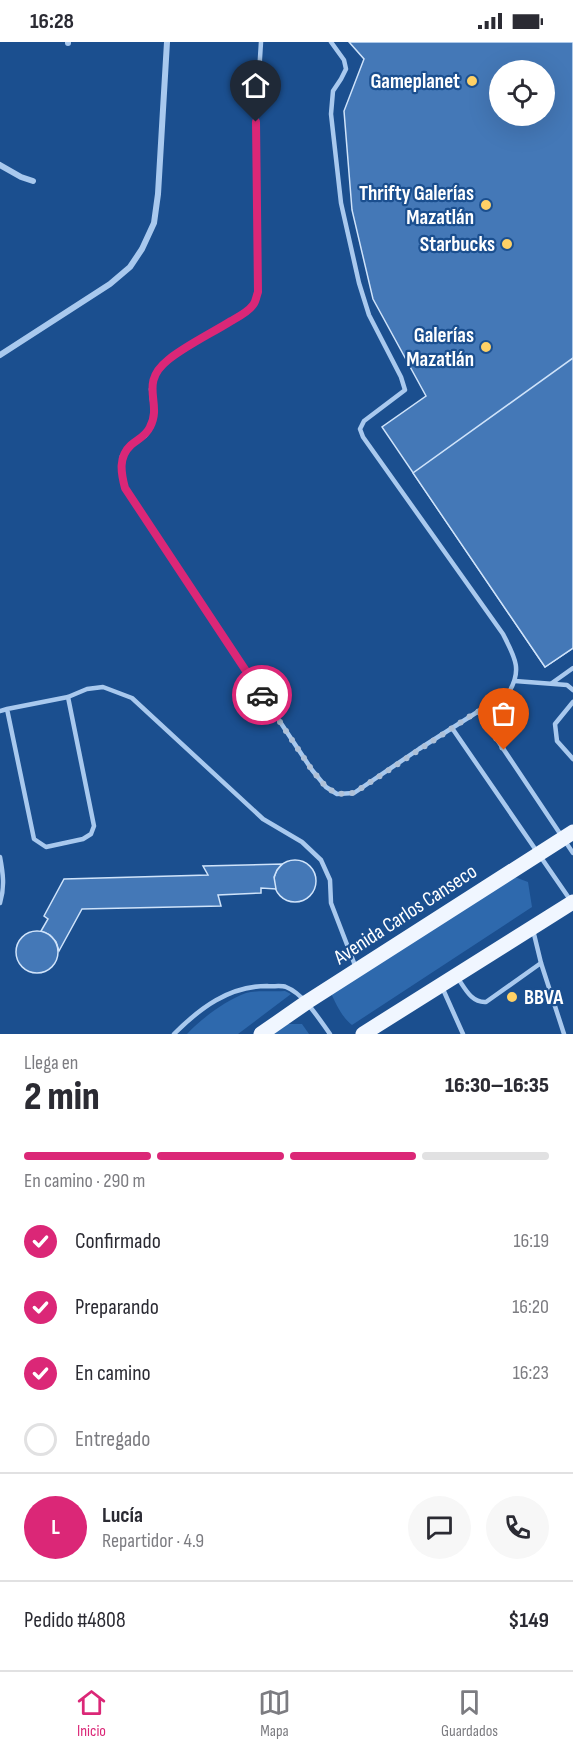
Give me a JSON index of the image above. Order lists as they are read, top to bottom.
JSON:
{
  "streets": {
    "main road": ["Avenida Carlos Canseco"]
  },
  "places": [
    "Gameplanet",
    "Thrifty Galerías Mazatlán",
    "Starbucks",
    "Galerías Mazatlán",
    "BBVA"
  ],
  "page": {
    "status": "16:28",
    "heading": ["2 min", "Llega en", "16:30–16:35"],
    "panel": [
      "Lucía",
      "Repartidor · 4.9",
      "Pedido #4808",
      "$149"
    ],
    "bar": "En camino · 290 m",
    "list": [
      ["Confirmado", "16:19"],
      ["Preparando", "16:20"],
      ["En camino", "16:23"],
      "Entregado"
    ],
    "round": "L",
    "tabs": ["Inicio", "Mapa", "Guardados"]
  }
}
